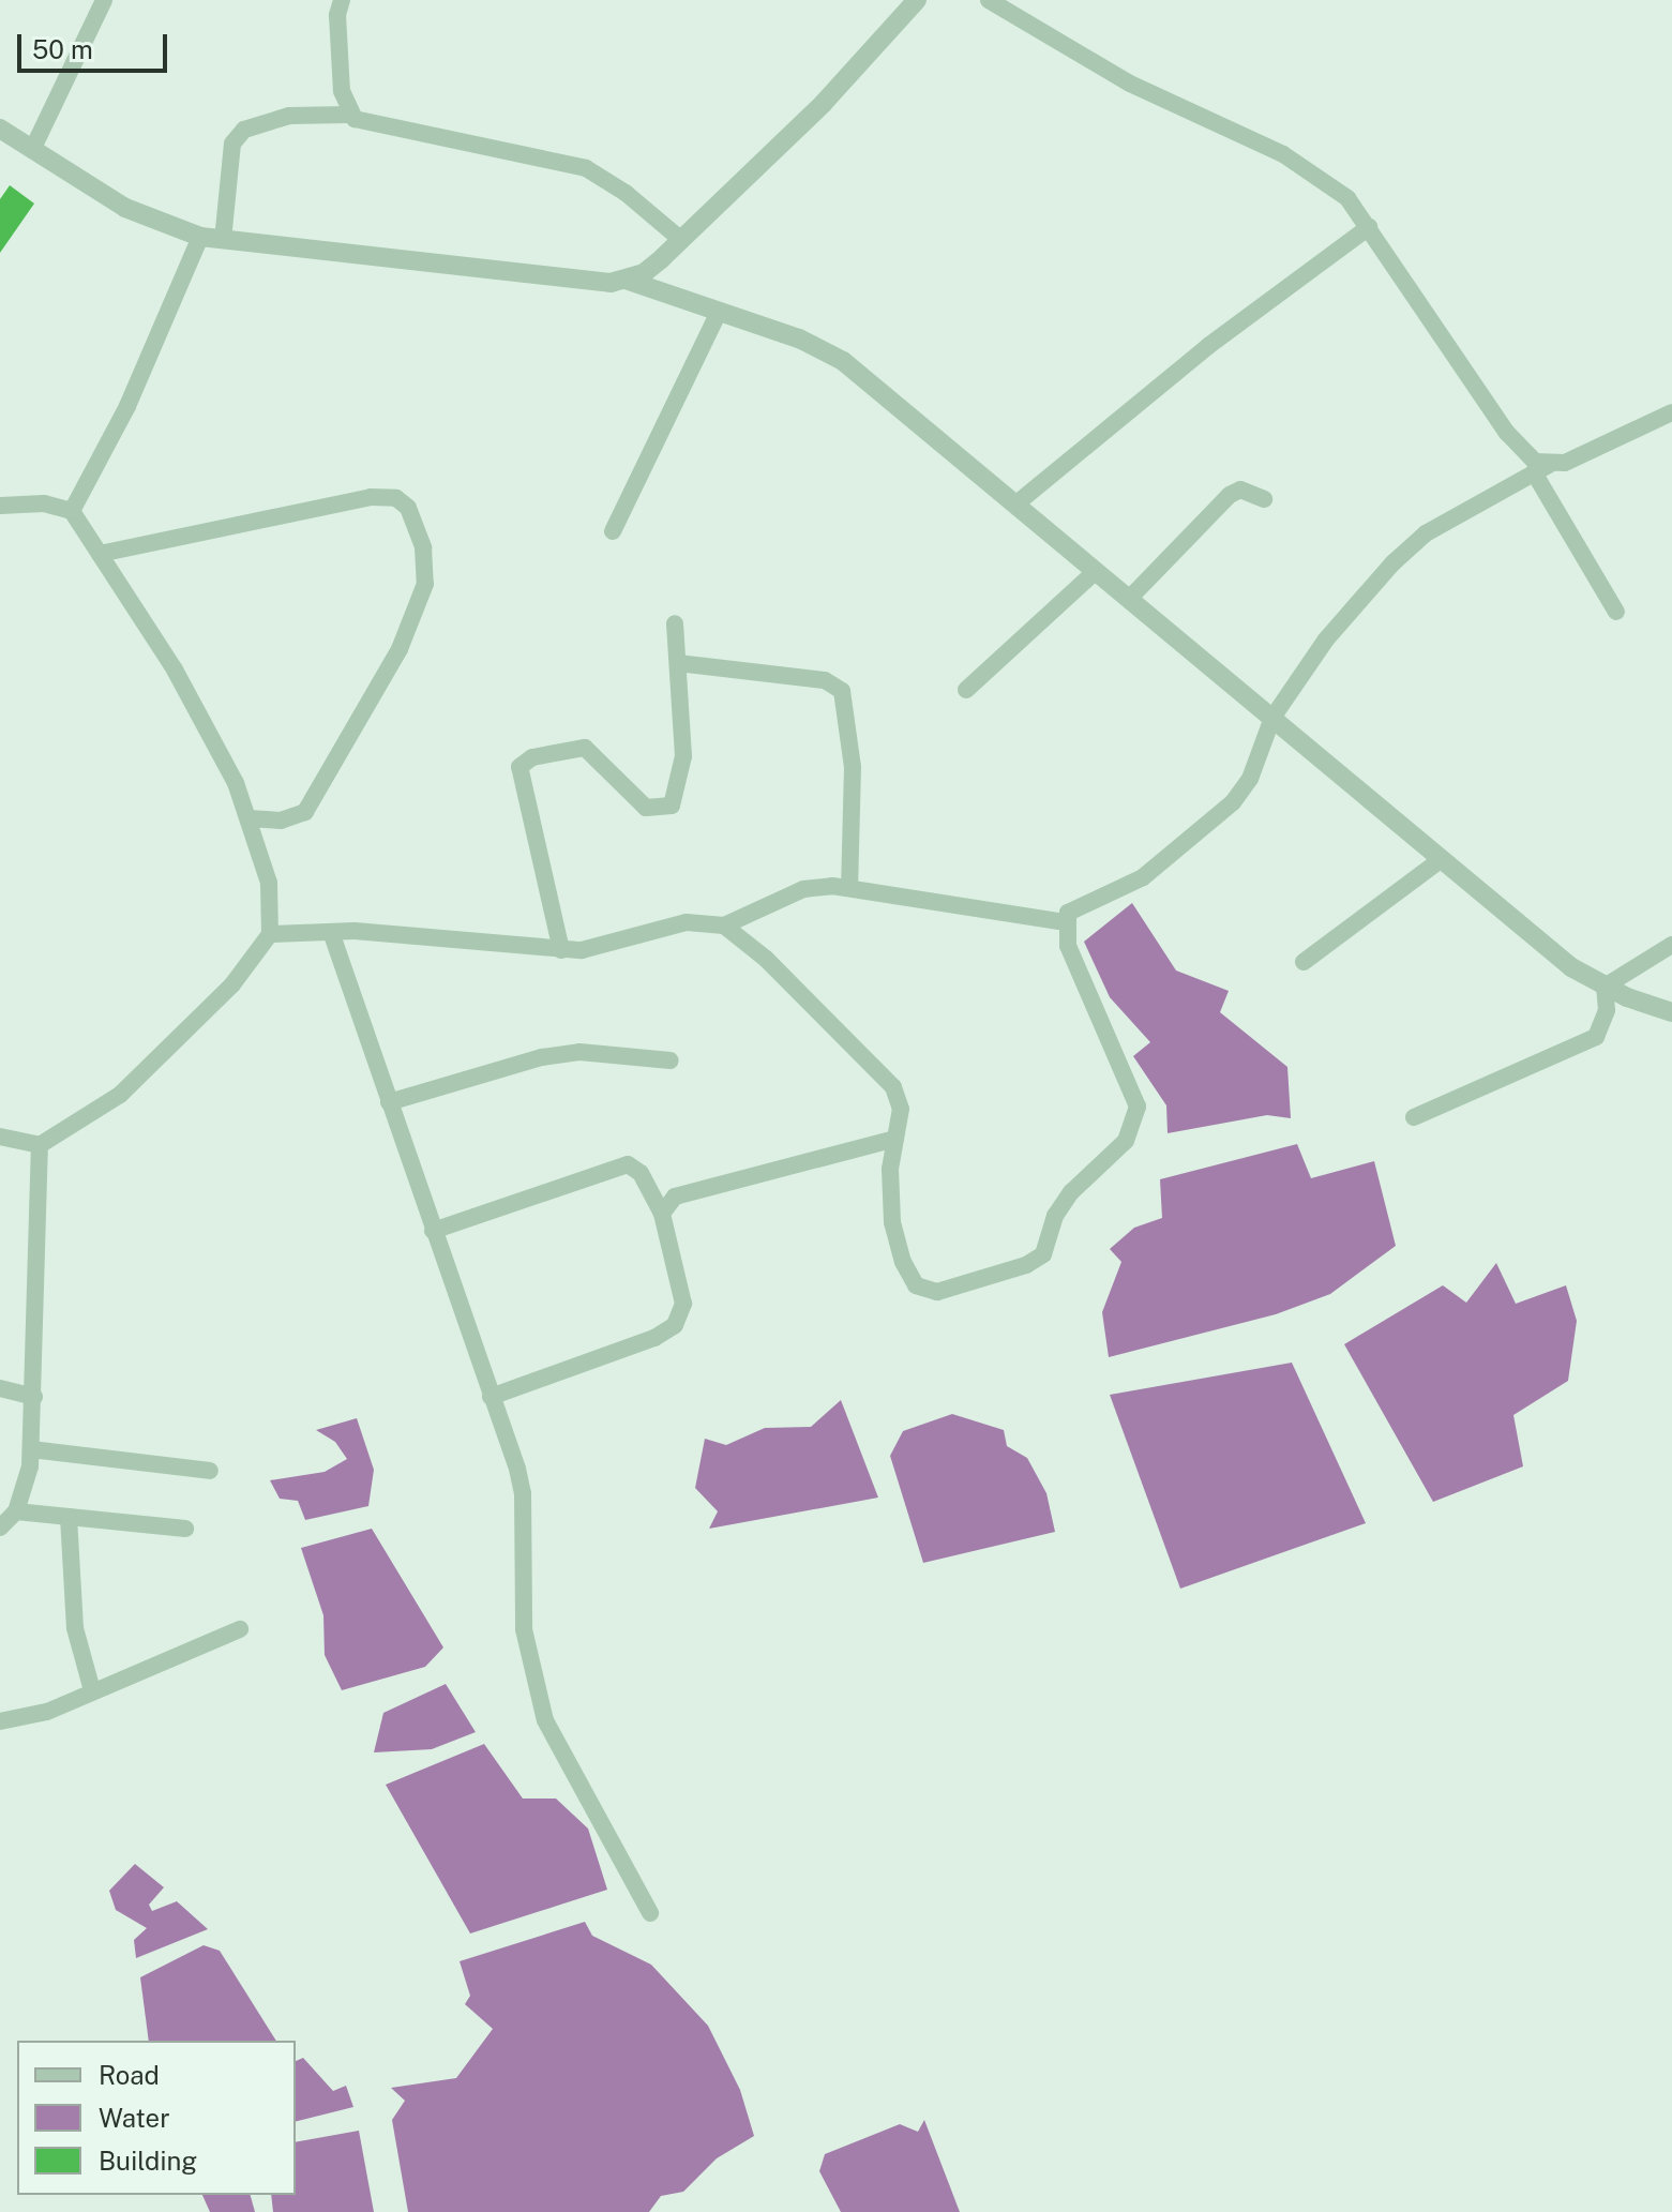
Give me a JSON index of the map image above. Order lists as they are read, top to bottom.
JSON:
{
  "legend": ["Road", "Water", "Building"],
  "scale_bar": "50 m"
}
